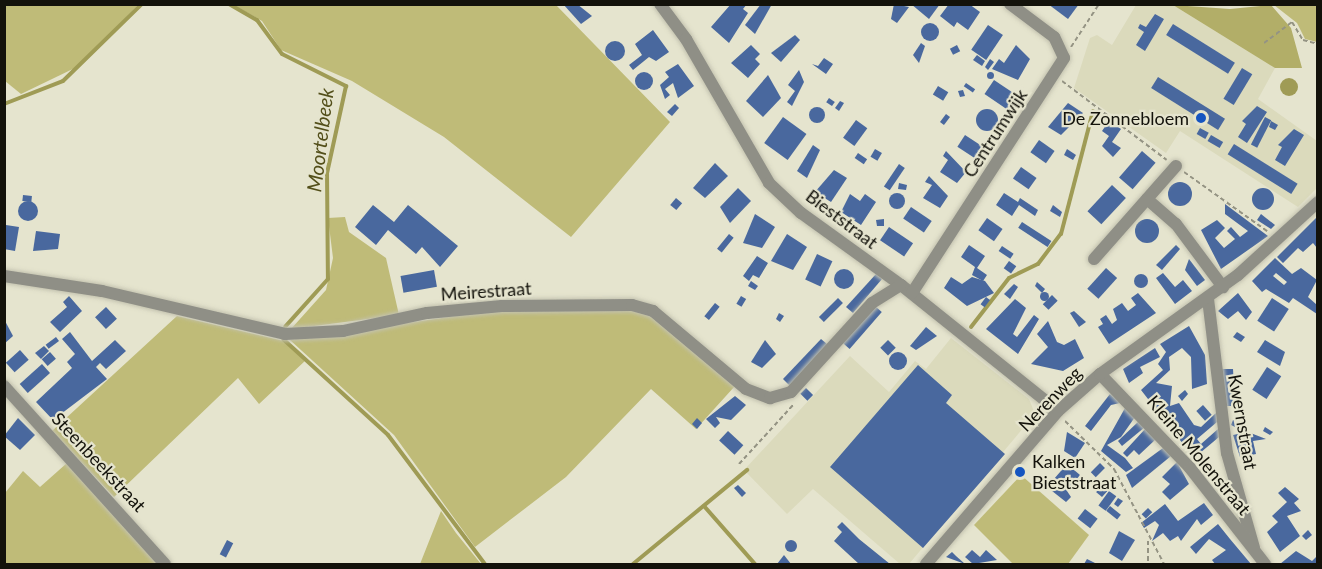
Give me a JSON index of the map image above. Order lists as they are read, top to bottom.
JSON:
{
  "streets": {
    "street": [
      "Centrumwijk",
      "Bieststraat",
      "Meirestraat",
      "Nerenweg",
      "Kwernstraat",
      "Kleine Molenstraat",
      "Steenbeekstraat"
    ]
  },
  "crossings": [
    ["Centrumwijk", "Bieststraat"],
    ["Bieststraat", "Nerenweg"],
    ["Nerenweg", "Kwernstraat"],
    ["Nerenweg", "Kleine Molenstraat"],
    ["Kwernstraat", "Kleine Molenstraat"]
  ],
  "water": ["Moortelbeek"],
  "places": ["De Zonnebloem", "Kalken Bieststraat"]
}
